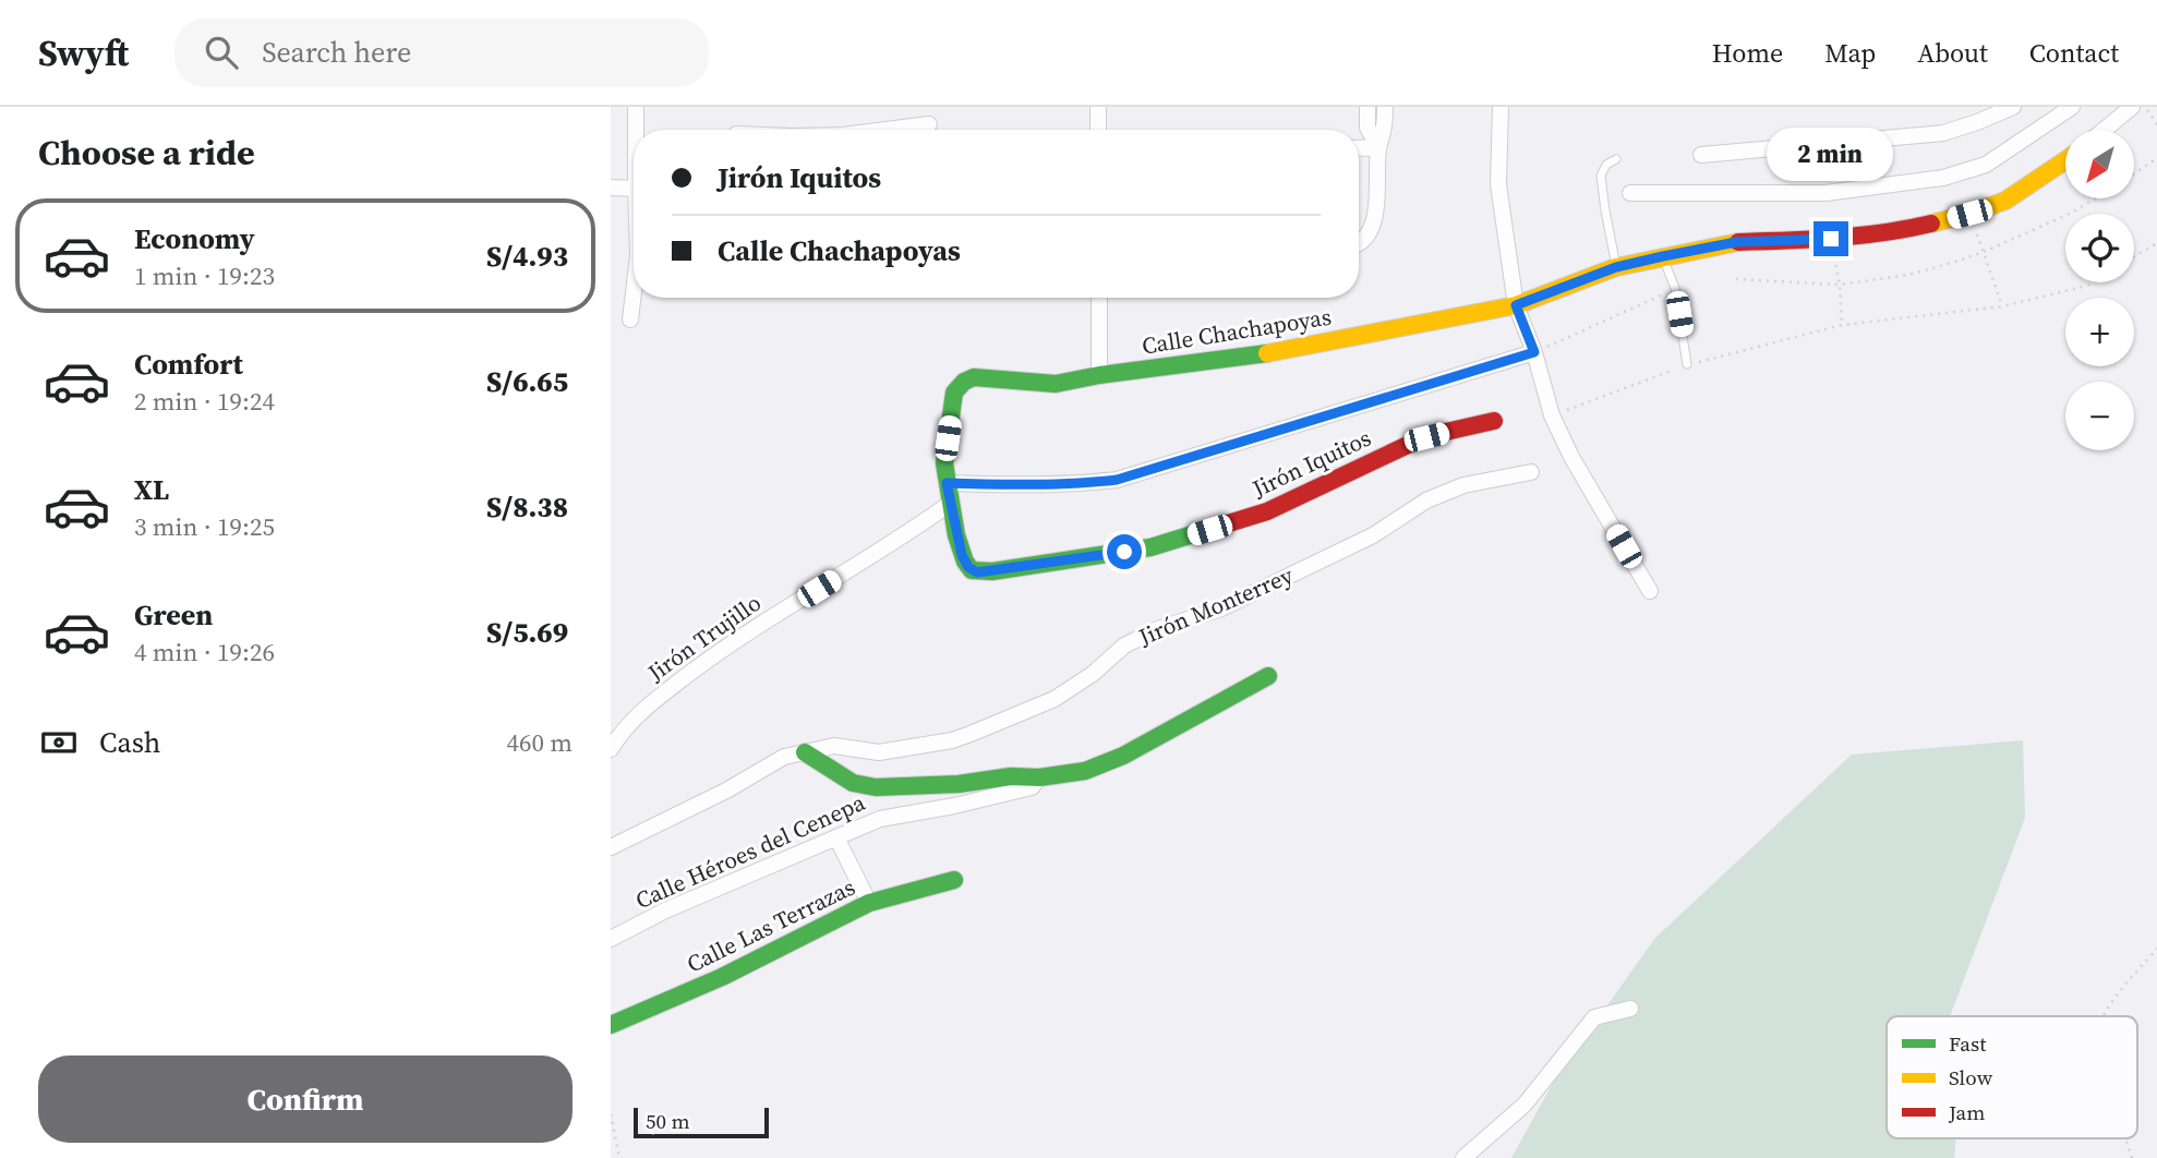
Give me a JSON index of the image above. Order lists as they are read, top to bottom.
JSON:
{
  "streets": {
    "street": [
      "Calle Chachapoyas",
      "Jirón Iquitos",
      "Jirón Monterrey",
      "Jirón Trujillo",
      "Calle Héroes del Cenepa",
      "Calle Las Terrazas"
    ]
  },
  "crossings": [
    ["Jirón Iquitos", "Jirón Trujillo"],
    ["Jirón Monterrey", "Calle Héroes del Cenepa"]
  ],
  "legend": ["Fast", "Slow", "Jam"],
  "scale_bar": "50 m",
  "north": "bottom left",
  "page": {
    "header": "Swyft",
    "search": "Search here",
    "nav": [
      "Home",
      "Map",
      "About",
      "Contact"
    ],
    "heading": "Choose a ride",
    "bubble": "2 min",
    "map_buttons": ["+", "−"],
    "banner": ["Jirón Iquitos", "Calle Chachapoyas"],
    "list": [
      {
        "name": "Economy",
        "note": "1 min · 19:23",
        "value": "S/4.93"
      },
      {
        "name": "Comfort",
        "note": "2 min · 19:24",
        "value": "S/6.65"
      },
      {
        "name": "XL",
        "note": "3 min · 19:25",
        "value": "S/8.38"
      },
      {
        "name": "Green",
        "note": "4 min · 19:26",
        "value": "S/5.69"
      }
    ],
    "pay": ["Cash", "460 m"],
    "buttons": "Confirm",
    "scale": "50 m"
  }
}
